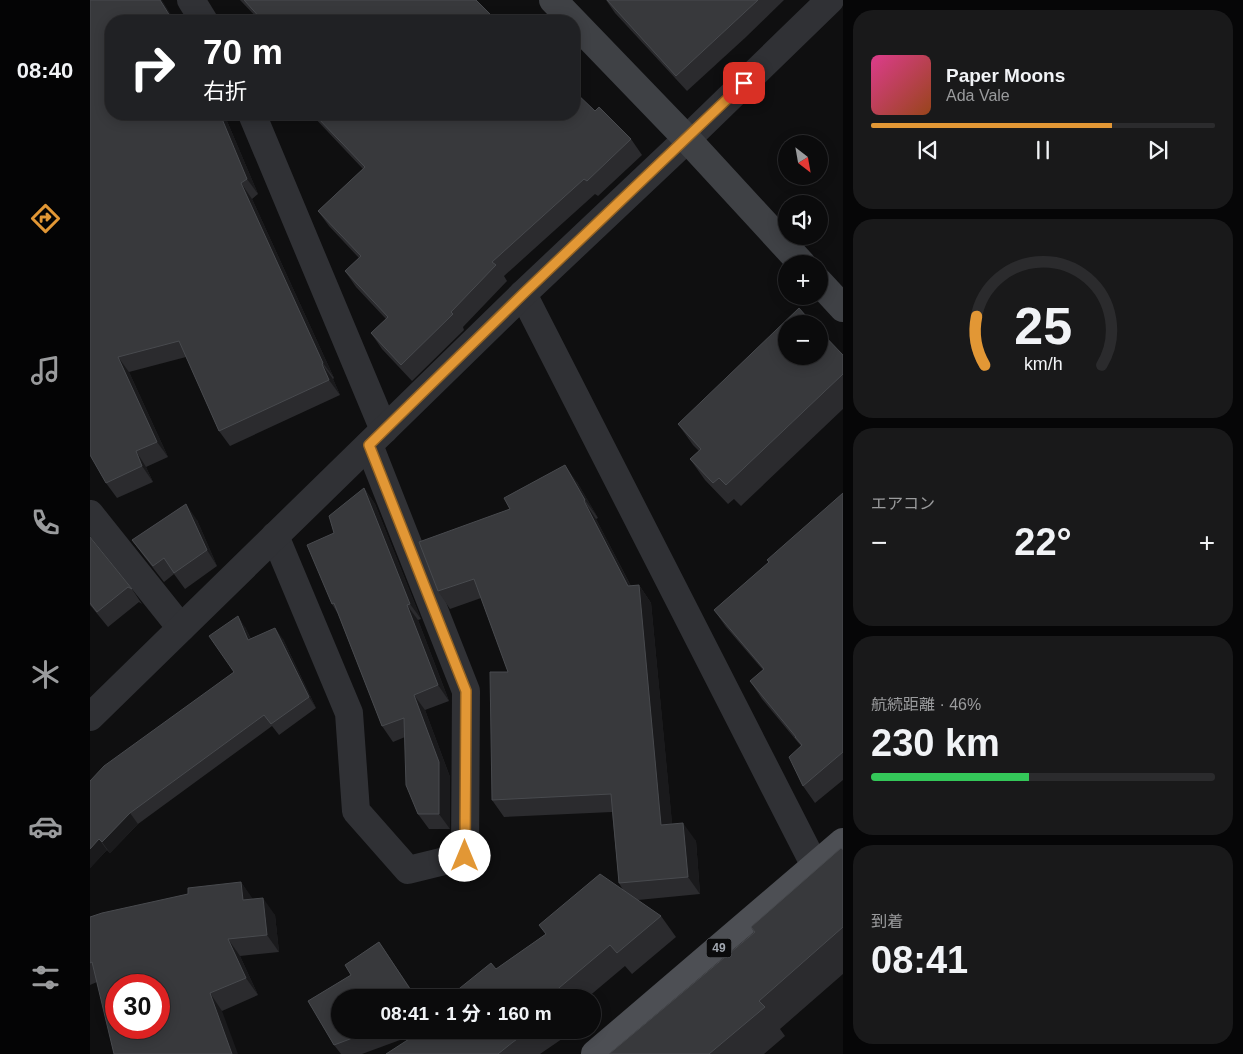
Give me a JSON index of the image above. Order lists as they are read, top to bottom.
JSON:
{
  "streets": {
    "main road": ["49"]
  },
  "north": "bottom right",
  "page": {
    "tabs": "08:40",
    "turn": ["70 m", "右折"],
    "song": ["Paper Moons", "Ada Vale"],
    "map_buttons": ["+", "−"],
    "tile": [
      "エアコン",
      ["航続距離 · 46%", "230 km"],
      ["到着", "08:41"]
    ],
    "heat": ["−", "22°", "+"],
    "limit": "30",
    "trip": "08:41 · 1 分 · 160 m",
    "gauge": ["25", "km/h"]
  }
}
